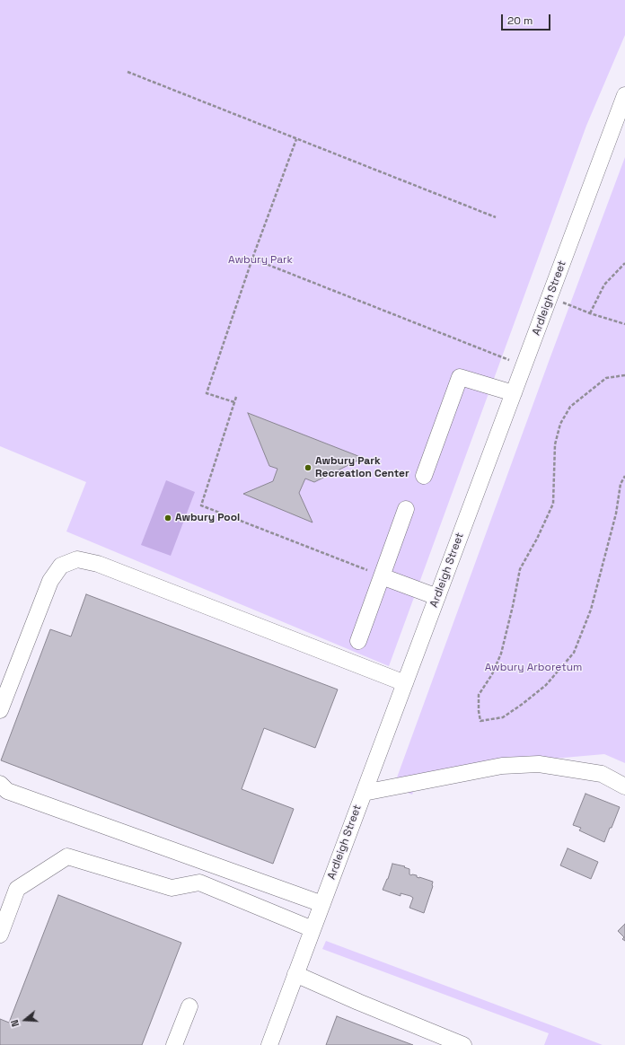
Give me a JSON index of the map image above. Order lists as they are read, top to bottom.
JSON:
{
  "streets": {
    "street": ["Ardleigh Street"]
  },
  "parks": ["Awbury Park", "Awbury Arboretum"],
  "places": ["Awbury Park Recreation Center", "Awbury Pool"],
  "scale_bar": "20 m",
  "north": "left"
}
